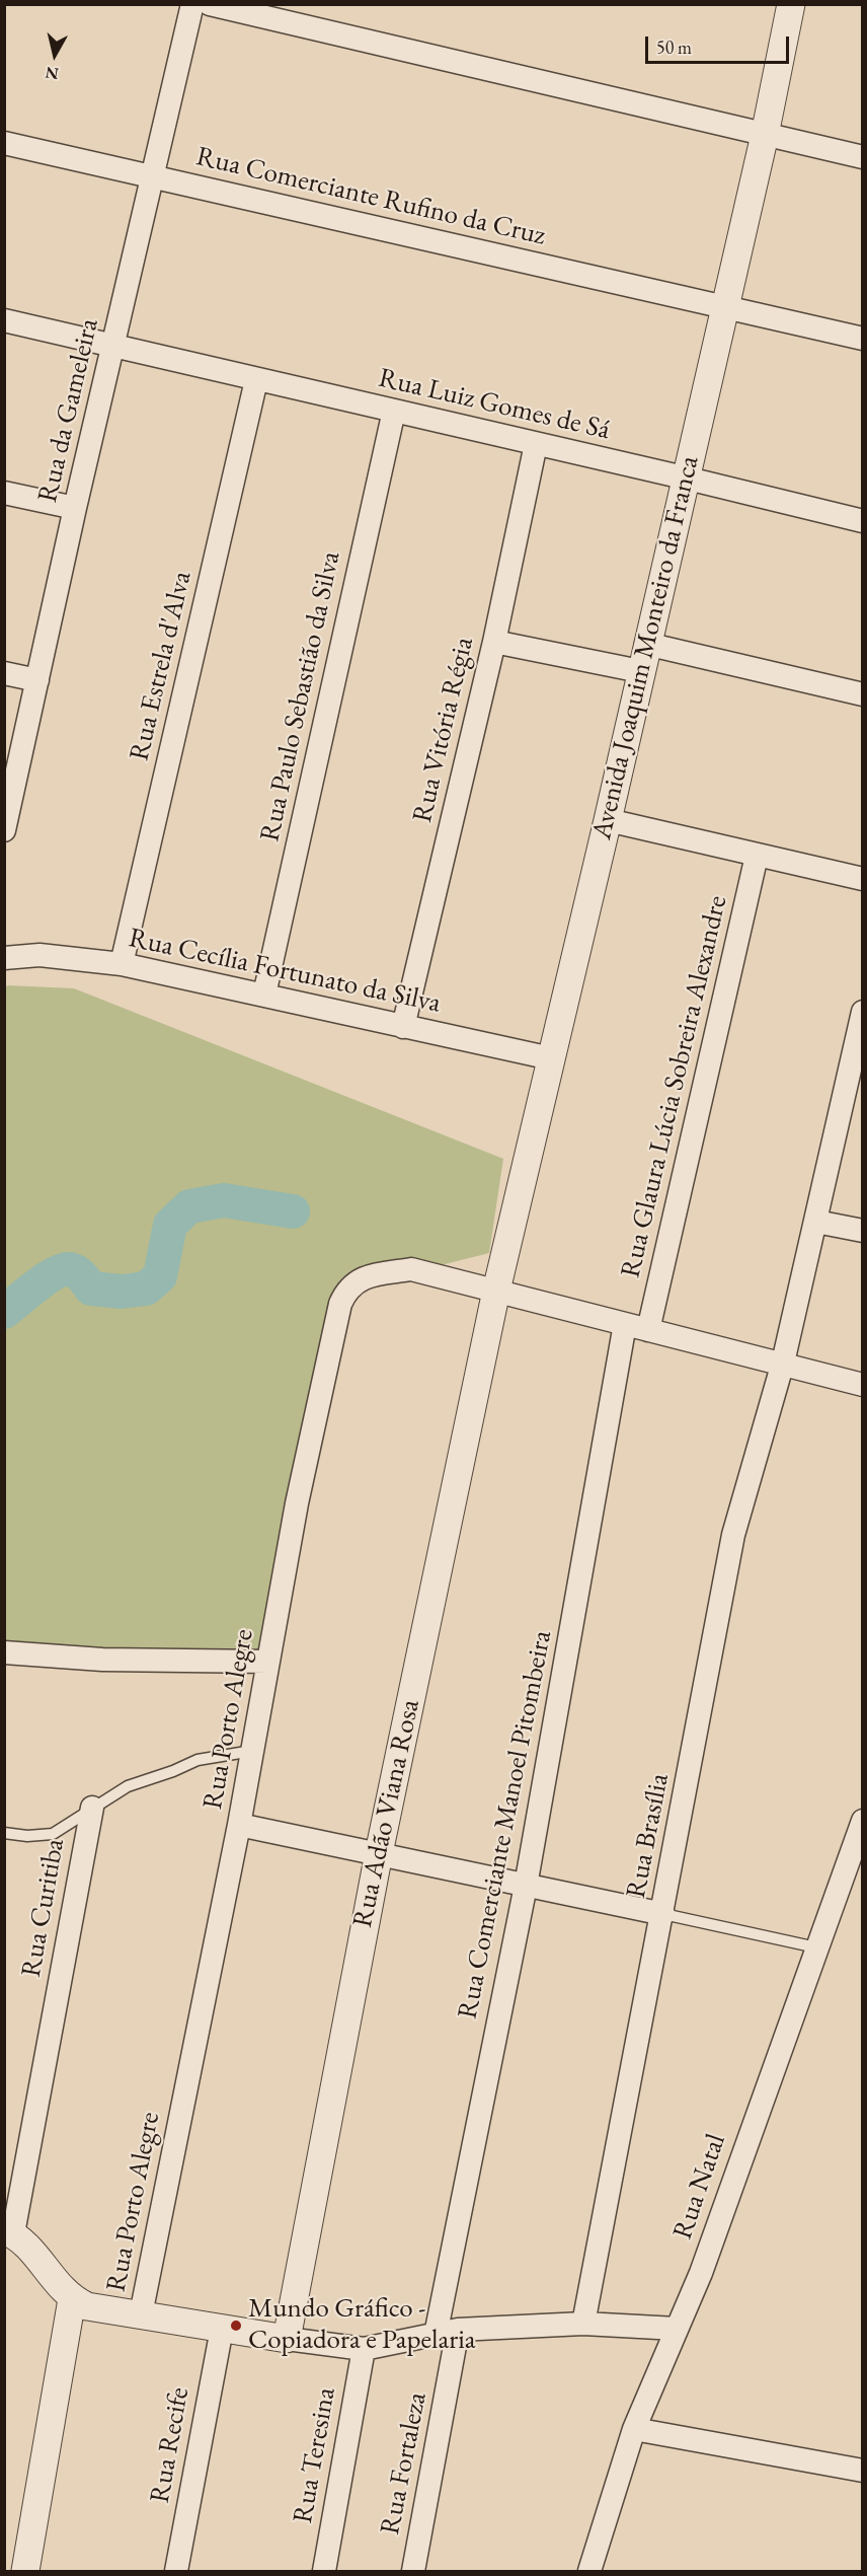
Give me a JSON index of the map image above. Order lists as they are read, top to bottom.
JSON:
{
  "streets": {
    "street": [
      "Rua Comerciante Rufino da Cruz",
      "Rua Luiz Gomes de Sá",
      "Rua da Gameleira",
      "Avenida Joaquim Monteiro da Franca",
      "Rua Estrela d'Alva",
      "Rua Paulo Sebastião da Silva",
      "Rua Vitória Régia",
      "Rua Cecília Fortunato da Silva",
      "Rua Glaura Lúcia Sobreira Alexandre",
      "Rua Porto Alegre",
      "Rua Adão Viana Rosa",
      "Rua Comerciante Manoel Pitombeira",
      "Rua Brasília",
      "Rua Curitiba",
      "Rua Natal",
      "Rua Recife",
      "Rua Teresina",
      "Rua Fortaleza"
    ]
  },
  "crossings": [
    ["Rua Comerciante Rufino da Cruz", "Rua da Gameleira"],
    ["Rua Comerciante Rufino da Cruz", "Avenida Joaquim Monteiro da Franca"],
    ["Rua Luiz Gomes de Sá", "Rua da Gameleira"],
    ["Rua Luiz Gomes de Sá", "Avenida Joaquim Monteiro da Franca"],
    ["Rua Luiz Gomes de Sá", "Rua Estrela d'Alva"],
    ["Rua Luiz Gomes de Sá", "Rua Paulo Sebastião da Silva"],
    ["Rua Luiz Gomes de Sá", "Rua Vitória Régia"],
    ["Avenida Joaquim Monteiro da Franca", "Rua Cecília Fortunato da Silva"],
    ["Avenida Joaquim Monteiro da Franca", "Rua Porto Alegre"],
    ["Avenida Joaquim Monteiro da Franca", "Rua Adão Viana Rosa"],
    ["Rua Estrela d'Alva", "Rua Cecília Fortunato da Silva"],
    ["Rua Paulo Sebastião da Silva", "Rua Cecília Fortunato da Silva"],
    ["Rua Vitória Régia", "Rua Cecília Fortunato da Silva"],
    ["Rua Glaura Lúcia Sobreira Alexandre", "Rua Porto Alegre"],
    ["Rua Porto Alegre", "Rua Adão Viana Rosa"],
    ["Rua Porto Alegre", "Rua Comerciante Manoel Pitombeira"],
    ["Rua Porto Alegre", "Rua Brasília"]
  ],
  "places": ["Mundo Gráfico - Copiadora e Papelaria"],
  "scale_bar": "50 m",
  "north": "bottom"
}
